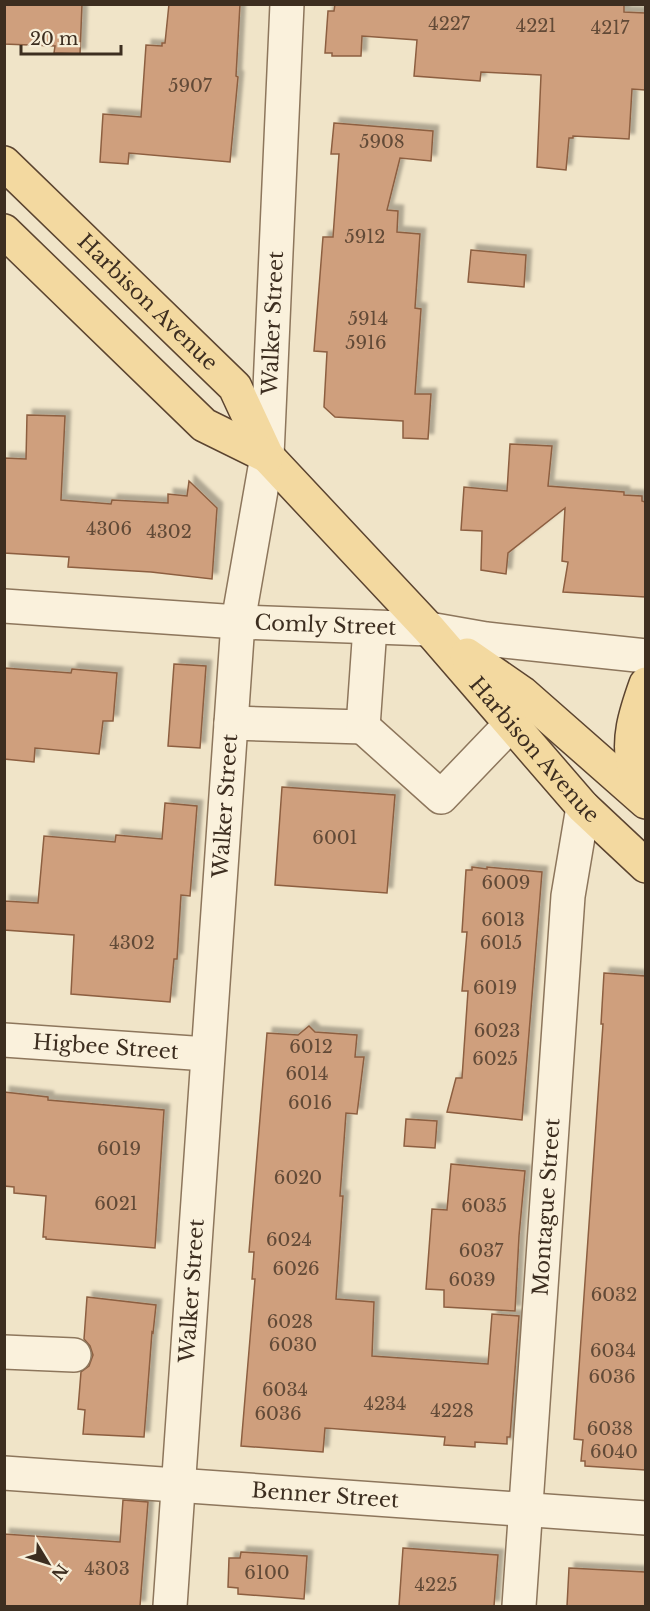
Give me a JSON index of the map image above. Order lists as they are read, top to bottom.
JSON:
{
  "streets": {
    "main road": ["Harbison Avenue"],
    "street": [
      "Walker Street",
      "Comly Street",
      "Higbee Street",
      "Montague Street",
      "Benner Street"
    ]
  },
  "crossings": [
    ["Harbison Avenue", "Walker Street"],
    ["Harbison Avenue", "Comly Street"],
    ["Harbison Avenue", "Montague Street"],
    ["Walker Street", "Comly Street"],
    ["Walker Street", "Higbee Street"],
    ["Walker Street", "Benner Street"],
    ["Montague Street", "Benner Street"]
  ],
  "house_numbers": [
    "4227",
    "4221",
    "4217",
    "5907",
    "5908",
    "5912",
    "5914",
    "5916",
    "4306",
    "4302",
    "6001",
    "6009",
    "6013",
    "4302",
    "6015",
    "6019",
    "6023",
    "6012",
    "6025",
    "6014",
    "6016",
    "6019",
    "6020",
    "6021",
    "6035",
    "6024",
    "6037",
    "6026",
    "6039",
    "6032",
    "6028",
    "6030",
    "6034",
    "6036",
    "6034",
    "4234",
    "4228",
    "6036",
    "6038",
    "6040",
    "4303",
    "6100",
    "4225"
  ],
  "scale_bar": "20 m",
  "north": "bottom right"
}
